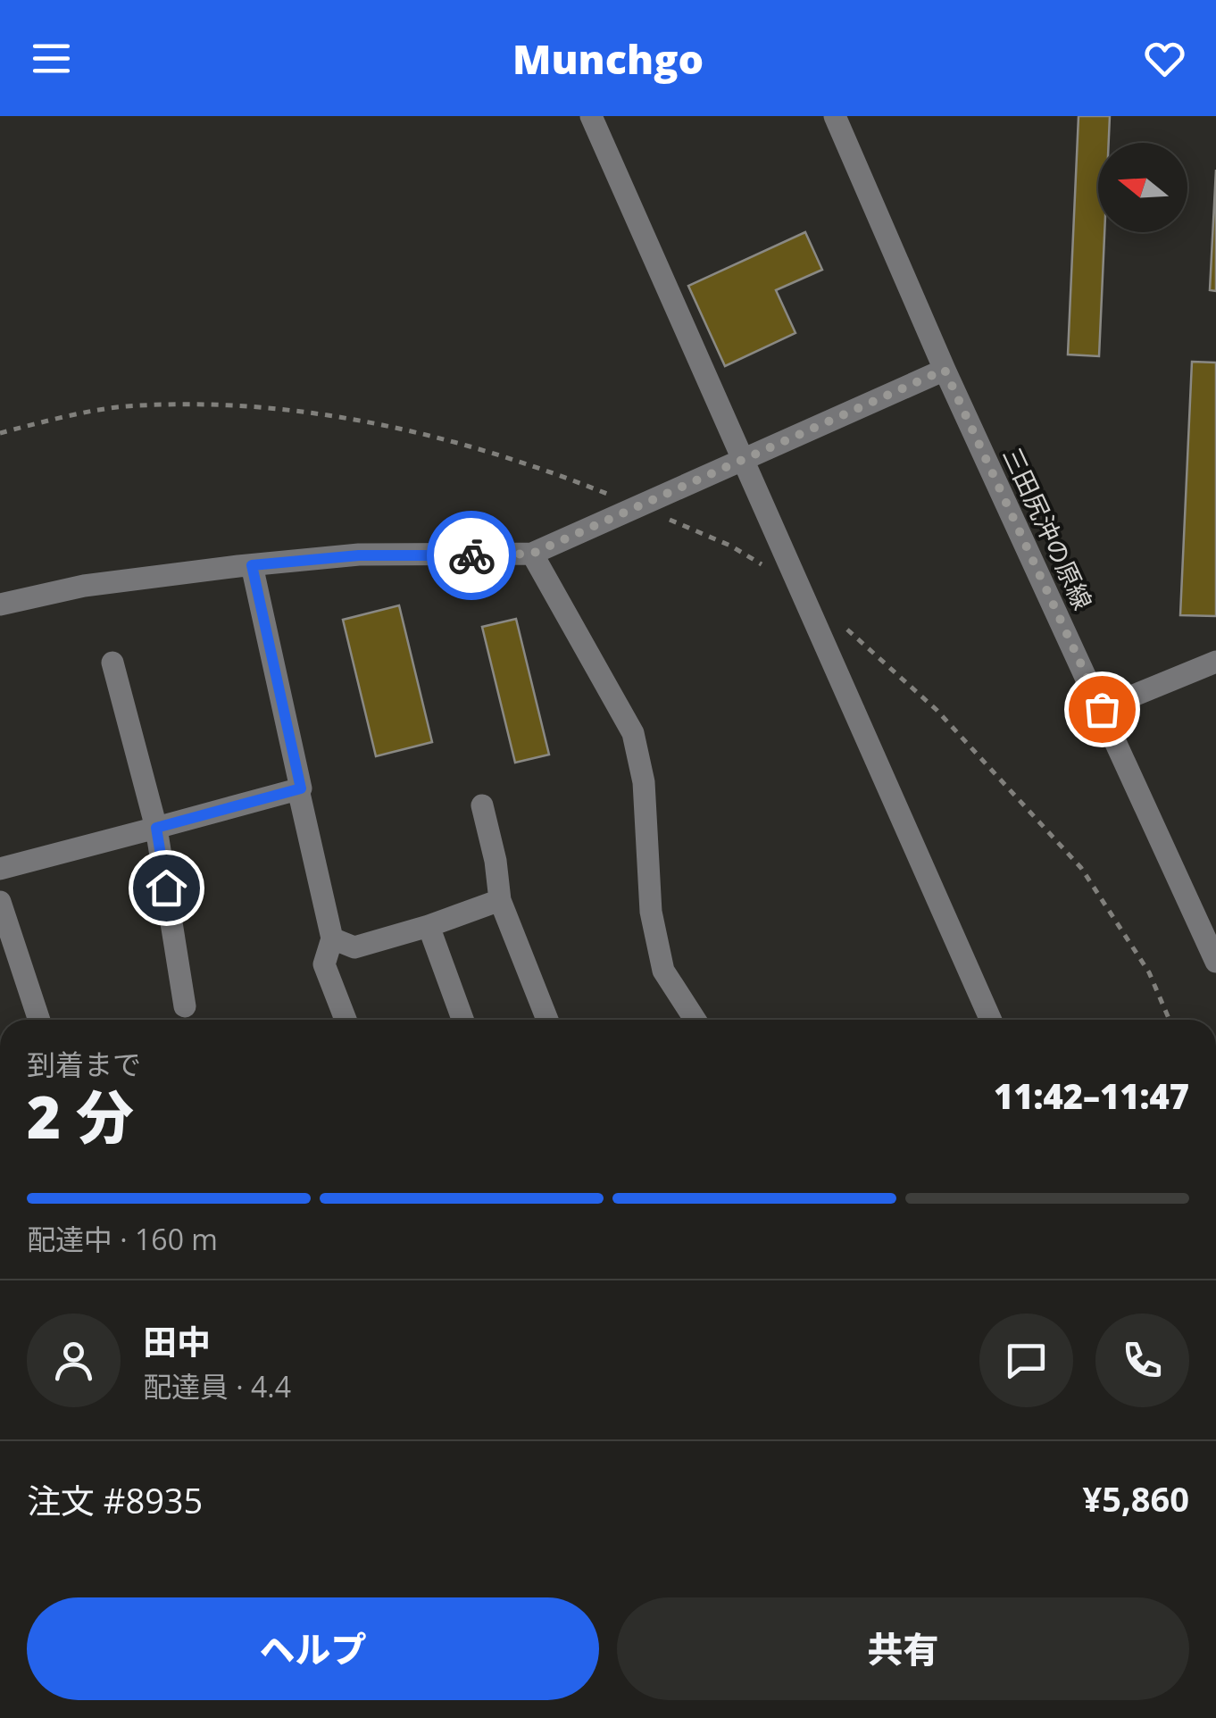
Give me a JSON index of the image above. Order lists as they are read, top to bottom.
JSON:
{
  "streets": {
    "street": ["三田尻沖の原線"]
  },
  "north": "left",
  "page": {
    "header": "Munchgo",
    "heading": ["2 分", "到着まで", "11:42–11:47"],
    "panel": [
      "田中",
      "配達員 · 4.4",
      "注文 #8935",
      "¥5,860"
    ],
    "bar": "配達中 · 160 m",
    "buttons": ["ヘルプ", "共有"]
  }
}
